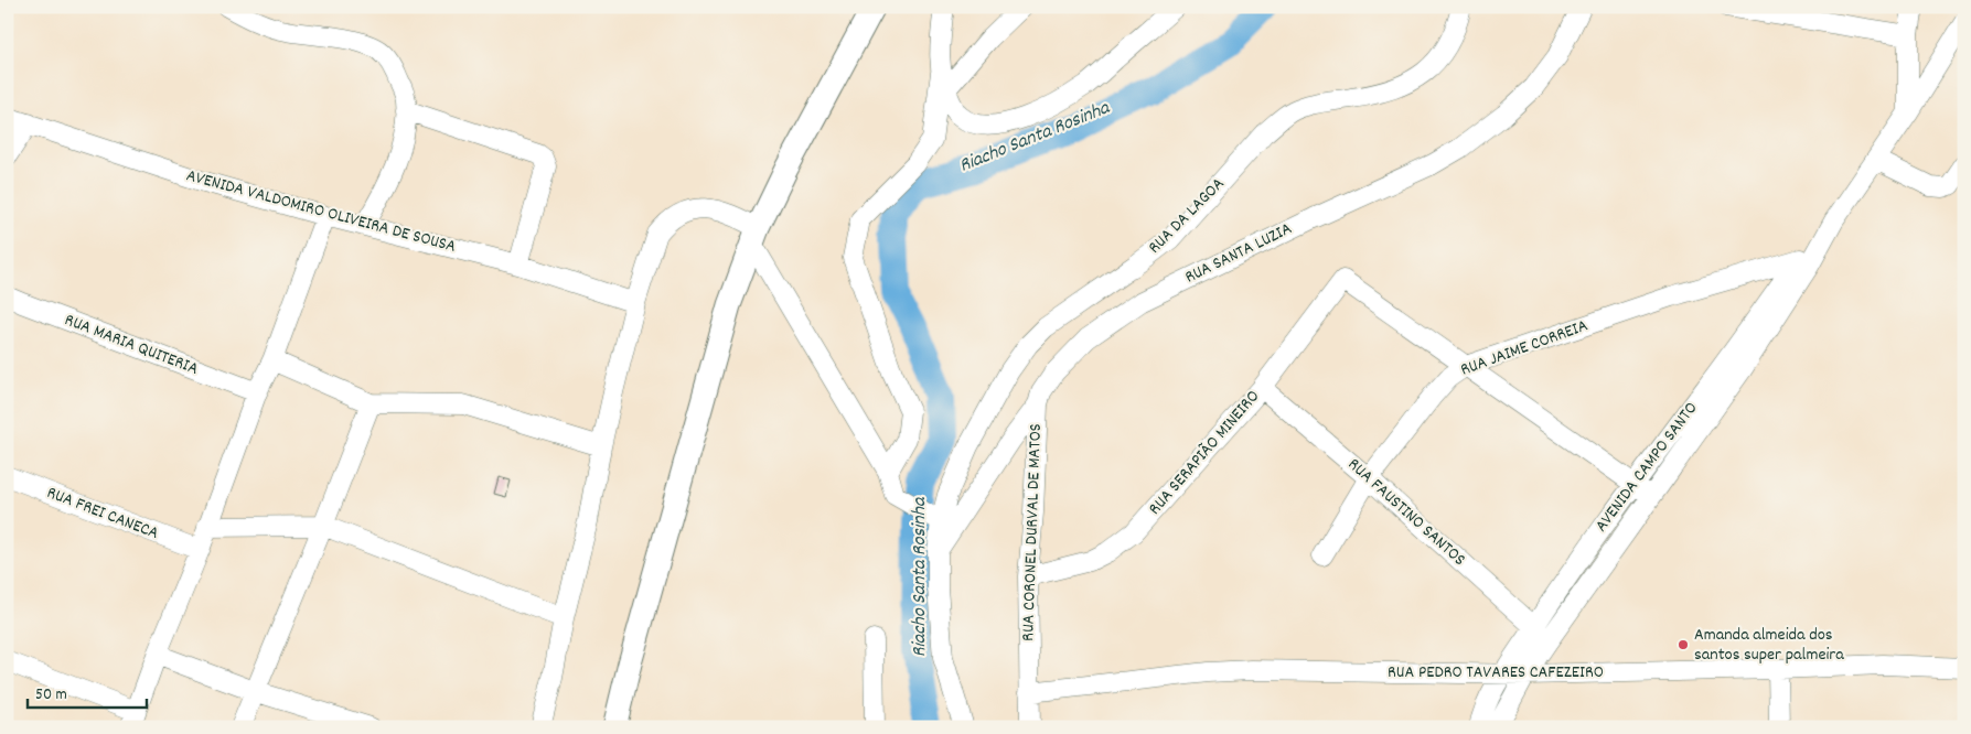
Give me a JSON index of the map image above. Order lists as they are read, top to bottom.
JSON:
{
  "streets": {
    "street": [
      "AVENIDA VALDOMIRO OLIVEIRA DE SOUSA",
      "RUA DA LAGOA",
      "RUA SANTA LUZIA",
      "RUA MARIA QUITERIA",
      "RUA JAIME CORREIA",
      "RUA SERAPIÃO MINEIRO",
      "AVENIDA CAMPO SANTO",
      "RUA FAUSTINO SANTOS",
      "RUA FREI CANECA",
      "RUA CORONEL DURVAL DE MATOS",
      "RUA PEDRO TAVARES CAFEZEIRO"
    ]
  },
  "crossings": [
    ["RUA DA LAGOA", "RUA SANTA LUZIA"],
    ["RUA SANTA LUZIA", "RUA CORONEL DURVAL DE MATOS"],
    ["RUA JAIME CORREIA", "RUA SERAPIÃO MINEIRO"],
    ["RUA JAIME CORREIA", "AVENIDA CAMPO SANTO"],
    ["RUA JAIME CORREIA", "RUA FAUSTINO SANTOS"],
    ["RUA SERAPIÃO MINEIRO", "RUA FAUSTINO SANTOS"],
    ["RUA SERAPIÃO MINEIRO", "RUA CORONEL DURVAL DE MATOS"],
    ["AVENIDA CAMPO SANTO", "RUA FAUSTINO SANTOS"],
    ["AVENIDA CAMPO SANTO", "RUA PEDRO TAVARES CAFEZEIRO"],
    ["RUA CORONEL DURVAL DE MATOS", "RUA PEDRO TAVARES CAFEZEIRO"]
  ],
  "water": ["Riacho Santa Rosinha"],
  "places": ["Amanda almeida dos santos super palmeira"],
  "scale_bar": "50 m"
}
